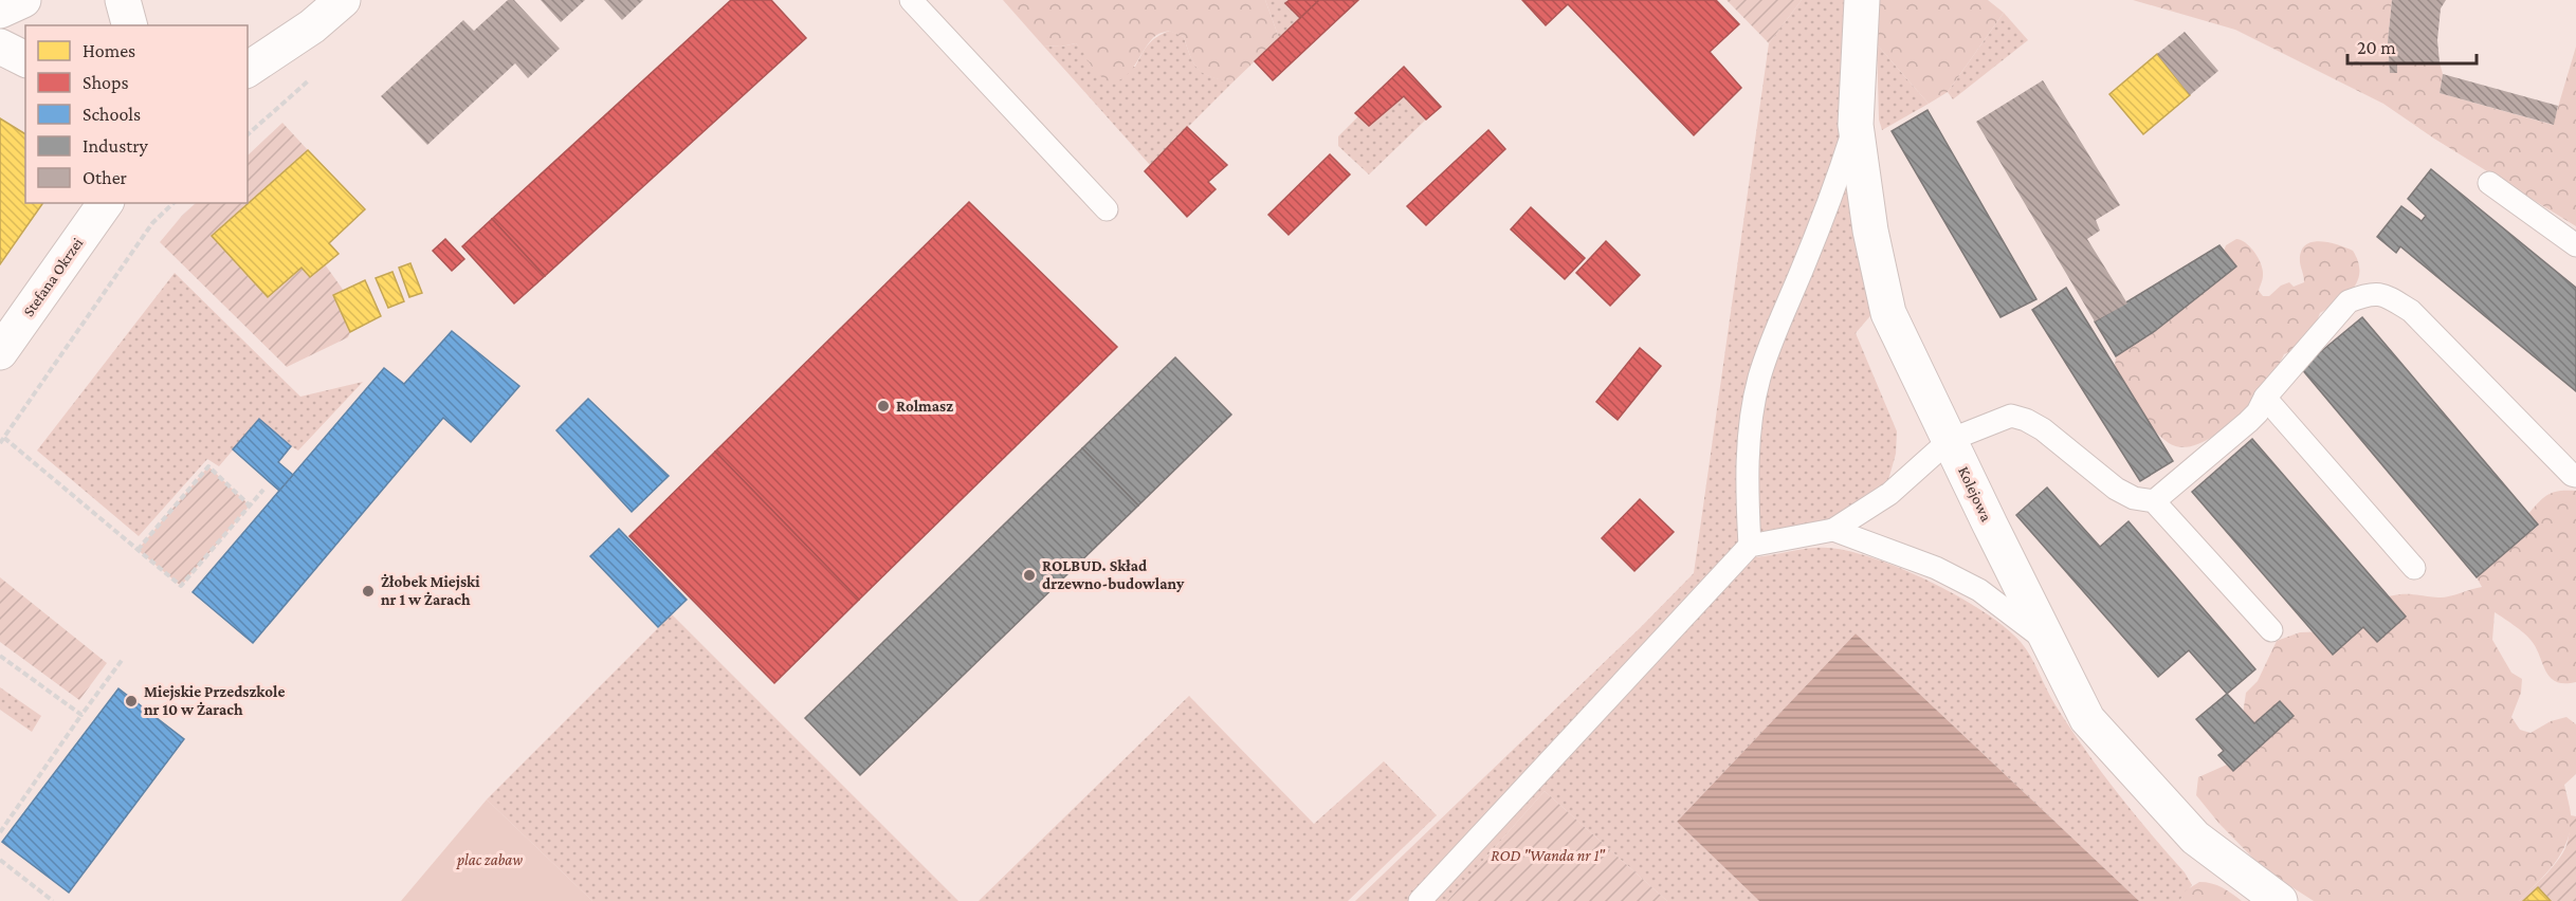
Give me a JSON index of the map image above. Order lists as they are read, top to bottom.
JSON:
{
  "streets": {
    "street": ["Stefana Okrzei", "Kolejowa"]
  },
  "parks": ["ROD \"Wanda nr 1\"", "plac zabaw"],
  "places": [
    "Rolmasz",
    "ROLBUD. Skład drzewno-budowlany",
    "Żłobek Miejski nr 1 w Żarach",
    "Miejskie Przedszkole nr 10 w Żarach"
  ],
  "legend": [
    "Homes",
    "Shops",
    "Schools",
    "Industry",
    "Other"
  ],
  "scale_bar": "20 m"
}
